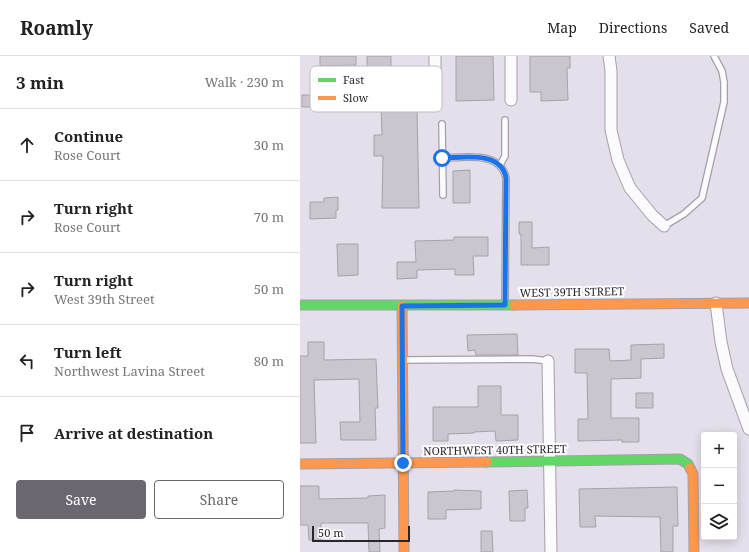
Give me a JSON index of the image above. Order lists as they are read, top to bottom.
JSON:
{
  "streets": {
    "street": ["WEST 39TH STREET", "NORTHWEST 40TH STREET"]
  },
  "legend": ["Fast", "Slow"],
  "scale_bar": "50 m",
  "page": {
    "header": "Roamly",
    "nav": ["Map", "Directions", "Saved"],
    "heading": ["3 min", "Walk · 230 m"],
    "list": [
      ["Continue", "Rose Court", "30 m"],
      ["Turn right", "Rose Court", "70 m"],
      ["Turn right", "West 39th Street", "50 m"],
      ["Turn left", "Northwest Lavina Street", "80 m"],
      "Arrive at destination"
    ],
    "map_buttons": ["+", "−"],
    "buttons": ["Save", "Share"],
    "scale": "50 m"
  }
}
